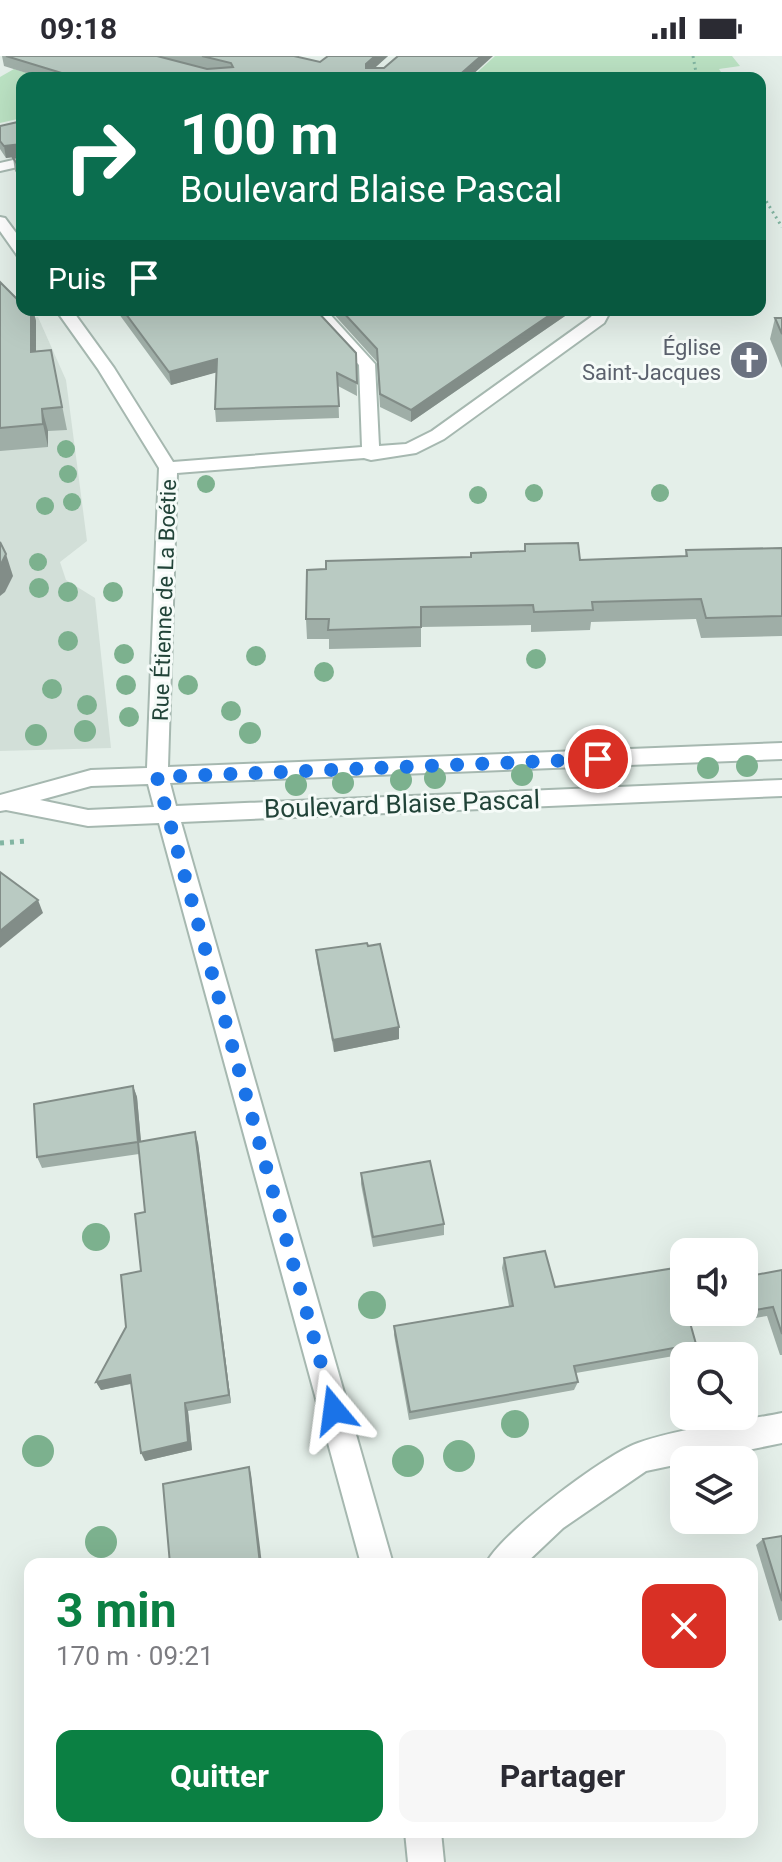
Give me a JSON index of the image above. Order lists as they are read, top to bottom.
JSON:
{
  "streets": {
    "street": ["Rue Étienne de La Boétie", "Boulevard Blaise Pascal"]
  },
  "crossings": [
    ["Rue Étienne de La Boétie", "Boulevard Blaise Pascal"]
  ],
  "places": {
    "church": ["Église Saint-Jacques"]
  },
  "page": {
    "status": "09:18",
    "turn": ["100 m", "Boulevard Blaise Pascal"],
    "then": "Puis",
    "heading": ["3 min", "170 m · 09:21"],
    "buttons": ["Quitter", "Partager"]
  }
}
